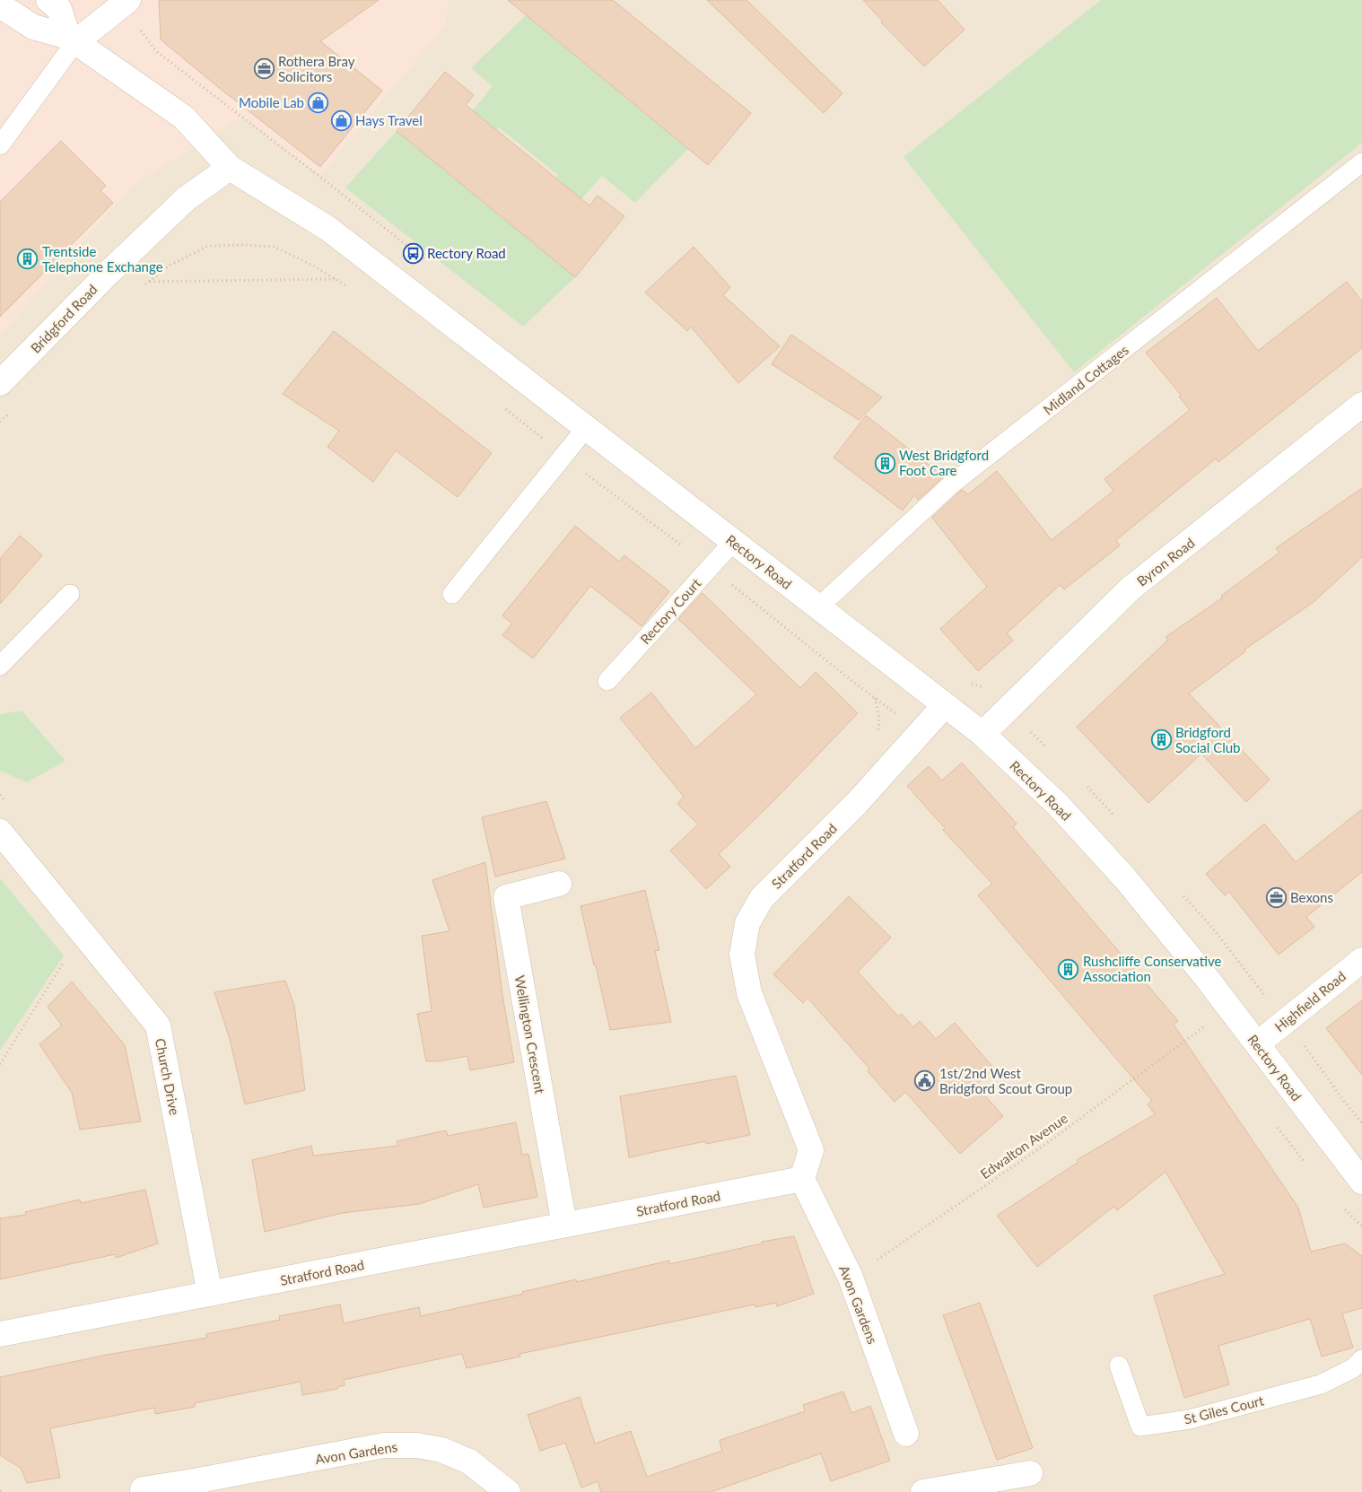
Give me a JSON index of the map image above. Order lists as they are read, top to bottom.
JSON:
{
  "streets": {
    "street": [
      "Bridgford Road",
      "Rectory Road",
      "Byron Road",
      "Stratford Road",
      "Highfield Road",
      "Wellington Crescent",
      "Church Drive",
      "Avon Gardens"
    ],
    "lane": ["Midland Cottages", "Rectory Court", "St Giles Court"],
    "path": ["Edwalton Avenue"]
  },
  "crossings": [
    ["Bridgford Road", "Rectory Road"],
    ["Midland Cottages", "Rectory Road"],
    ["Rectory Road", "Byron Road"],
    ["Rectory Road", "Rectory Court"],
    ["Rectory Road", "Stratford Road"],
    ["Rectory Road", "Highfield Road"],
    ["Stratford Road", "Wellington Crescent"],
    ["Stratford Road", "Church Drive"],
    ["Stratford Road", "Avon Gardens"],
    ["Edwalton Avenue", "Avon Gardens"]
  ],
  "places": {
    "office": ["Rothera Bray Solicitors", "Bexons"],
    "shop": ["Mobile Lab", "Hays Travel"],
    "bus stop": ["Rectory Road"],
    "building": [
      "Trentside Telephone Exchange",
      "West Bridgford Foot Care",
      "Bridgford Social Club",
      "Rushcliffe Conservative Association"
    ],
    "public building": ["1st/2nd West Bridgford Scout Group"]
  }
}
